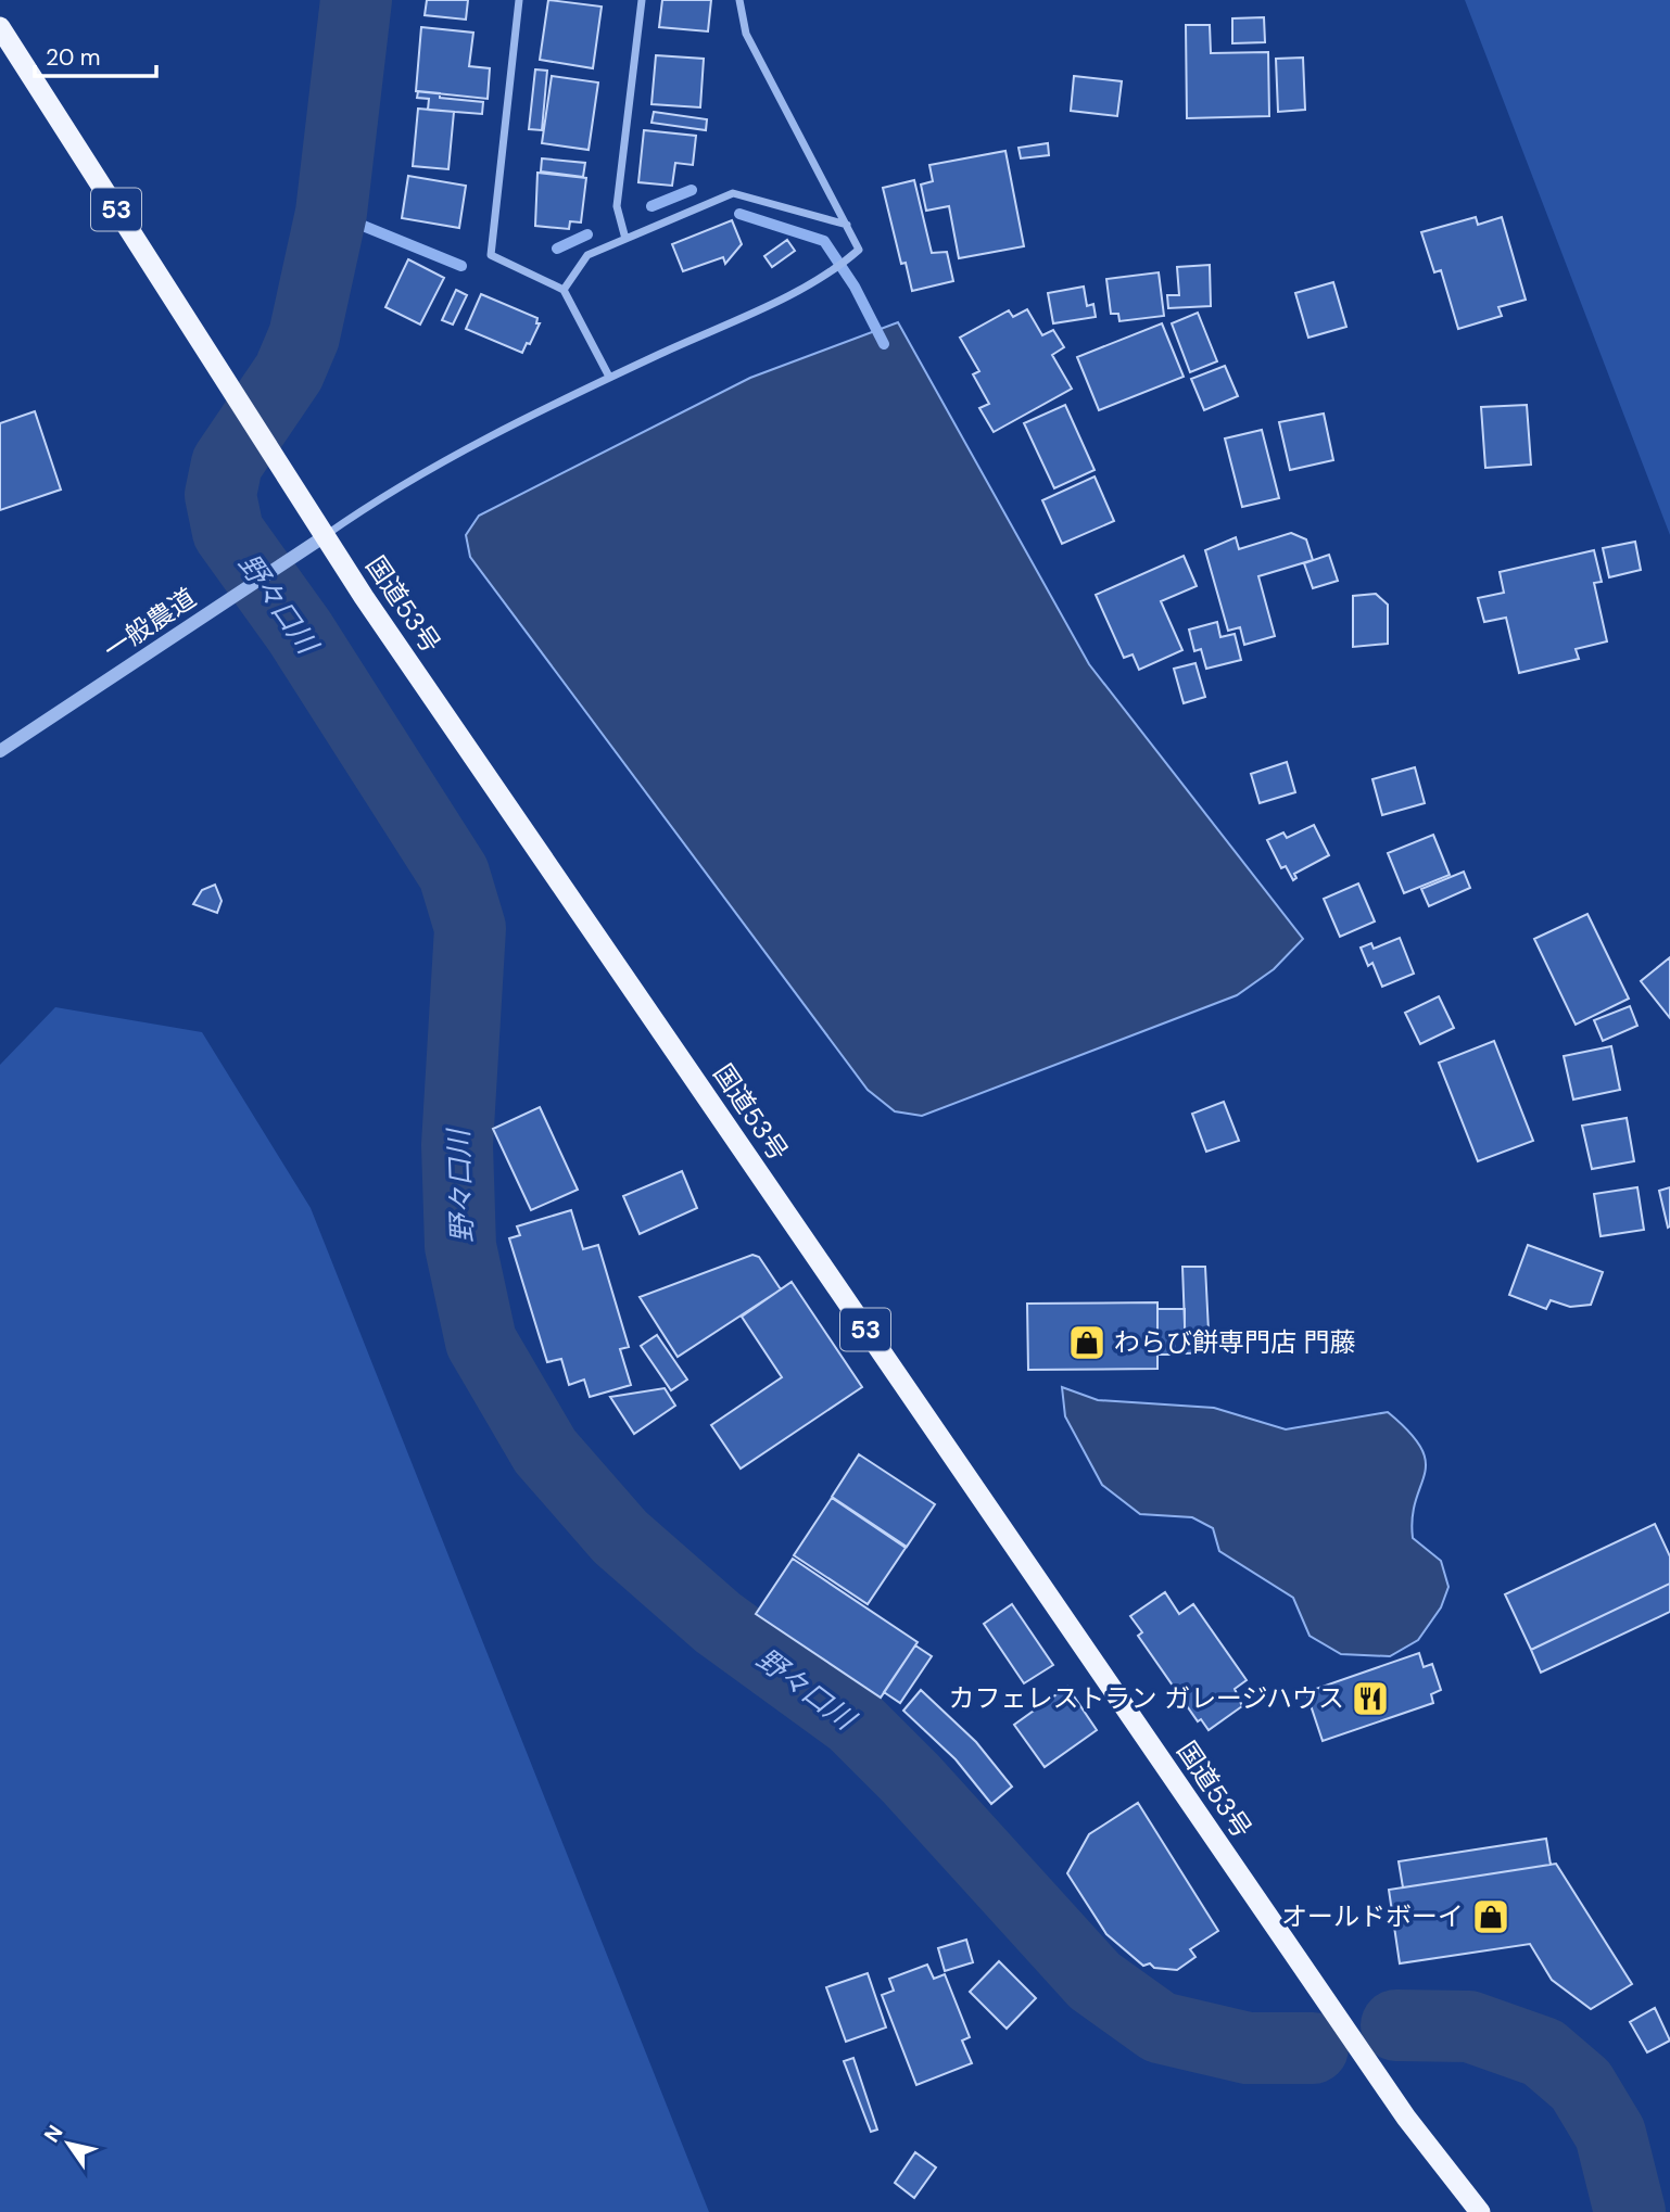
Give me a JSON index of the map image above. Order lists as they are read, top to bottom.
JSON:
{
  "streets": {
    "highway": ["53", "国道53号"],
    "street": ["一般農道"]
  },
  "crossings": [
    ["国道53号", "一般農道"]
  ],
  "water": ["野々口川"],
  "places": {
    "shop": ["わらび餅専門店 門藤", "オールドボーイ"],
    "restaurant": ["カフェレストラン ガレージハウス"]
  },
  "scale_bar": "20 m",
  "north": "top left"
}
